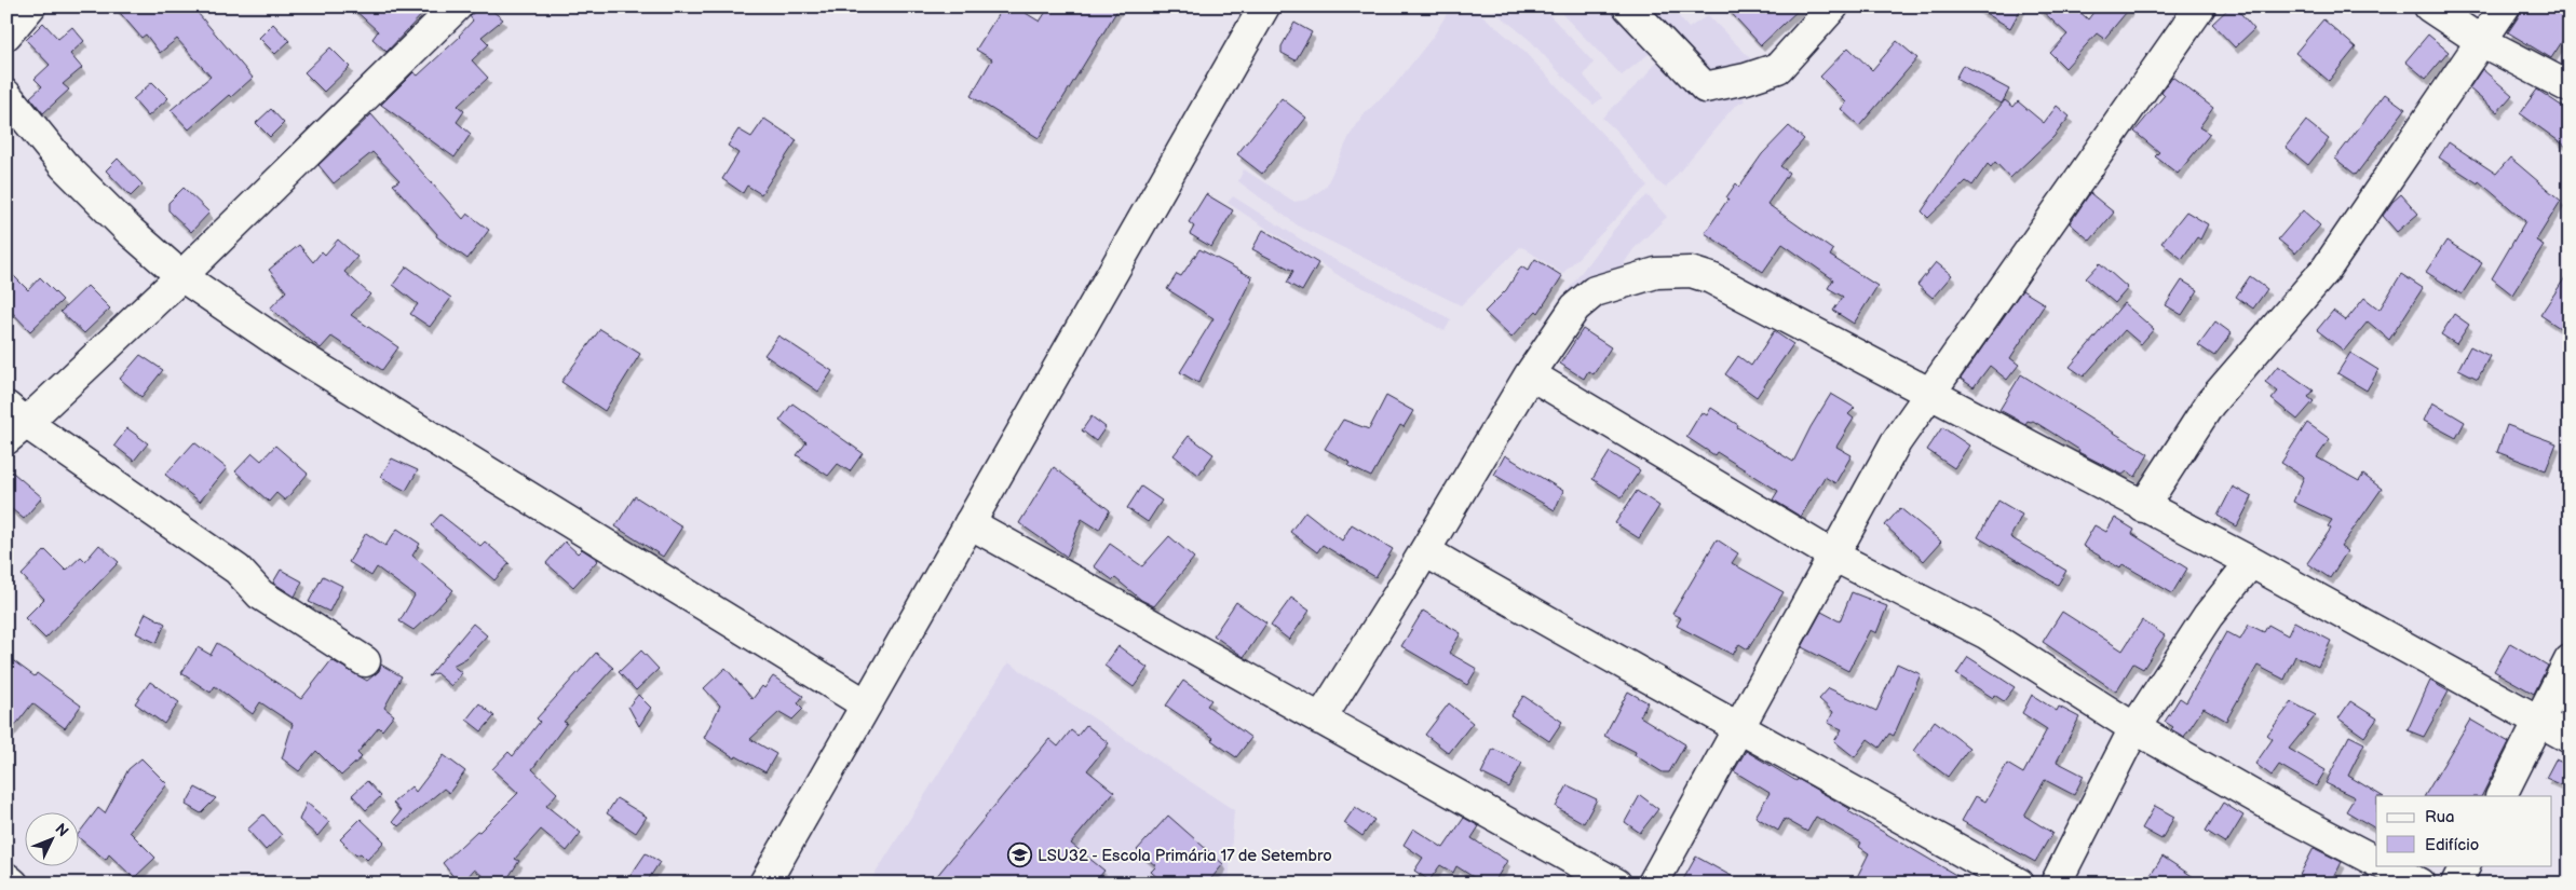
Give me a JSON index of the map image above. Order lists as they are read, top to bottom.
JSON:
{
  "places": {
    "school or university": ["LSU32 - Escola Primária 17 de Setembro"]
  },
  "legend": ["Rua", "Edifício"],
  "north": "top right"
}
